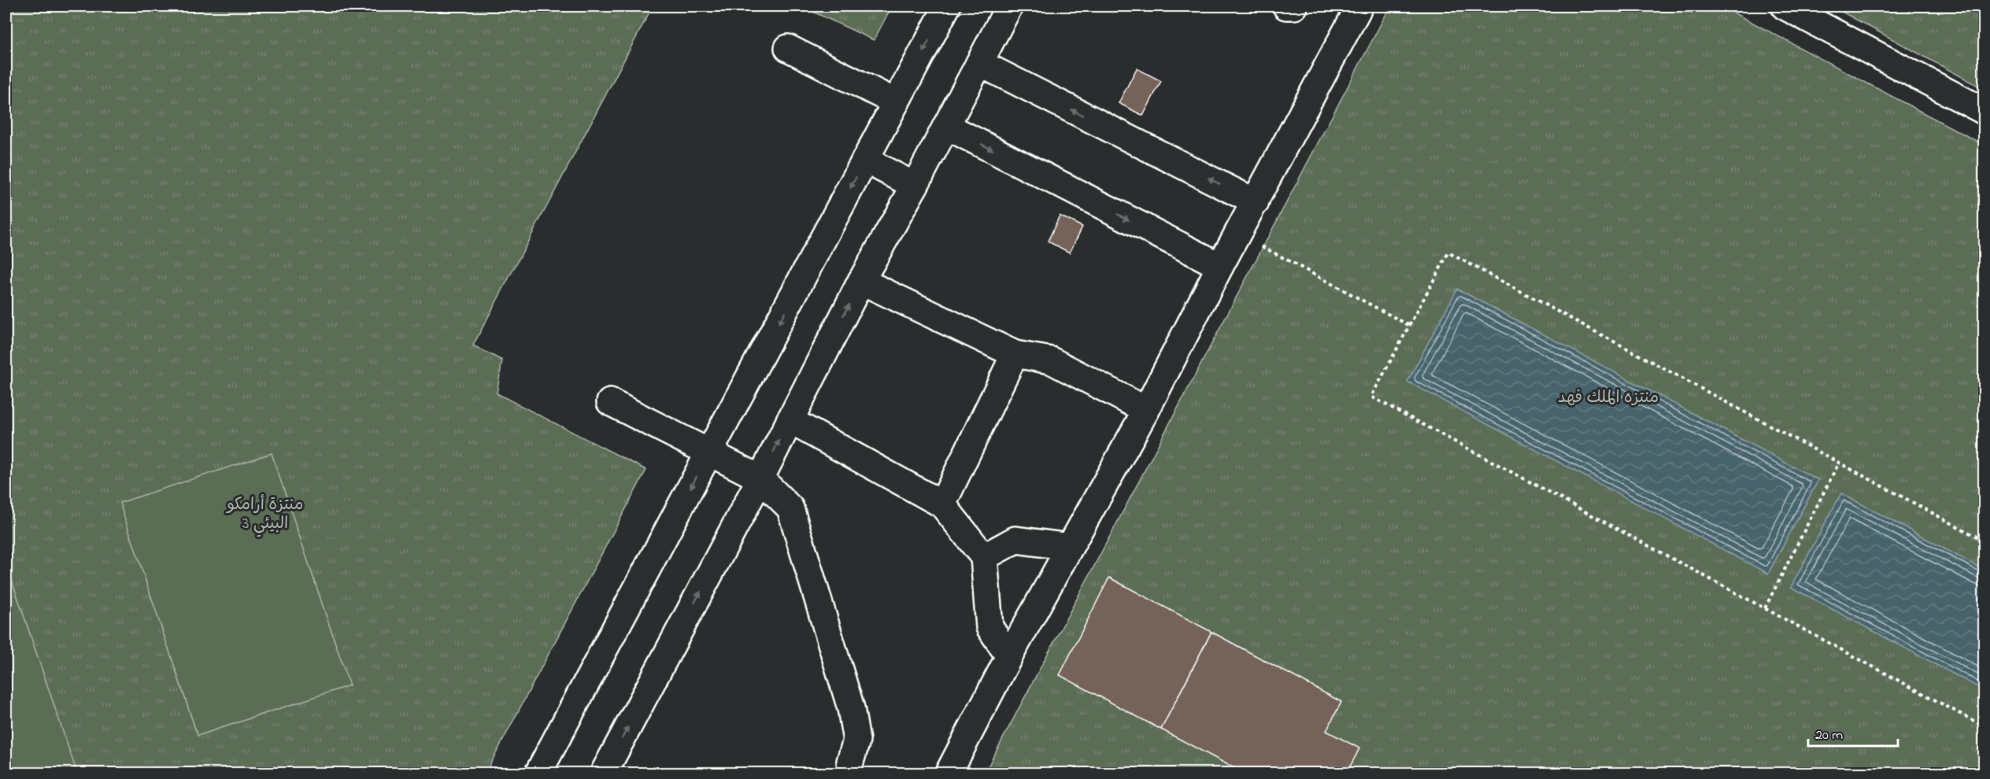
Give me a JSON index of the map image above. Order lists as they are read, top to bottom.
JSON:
{
  "parks": ["منتزه الملك فهد", "منتزة أرامكو البيئي 3"],
  "scale_bar": "20 m"
}
